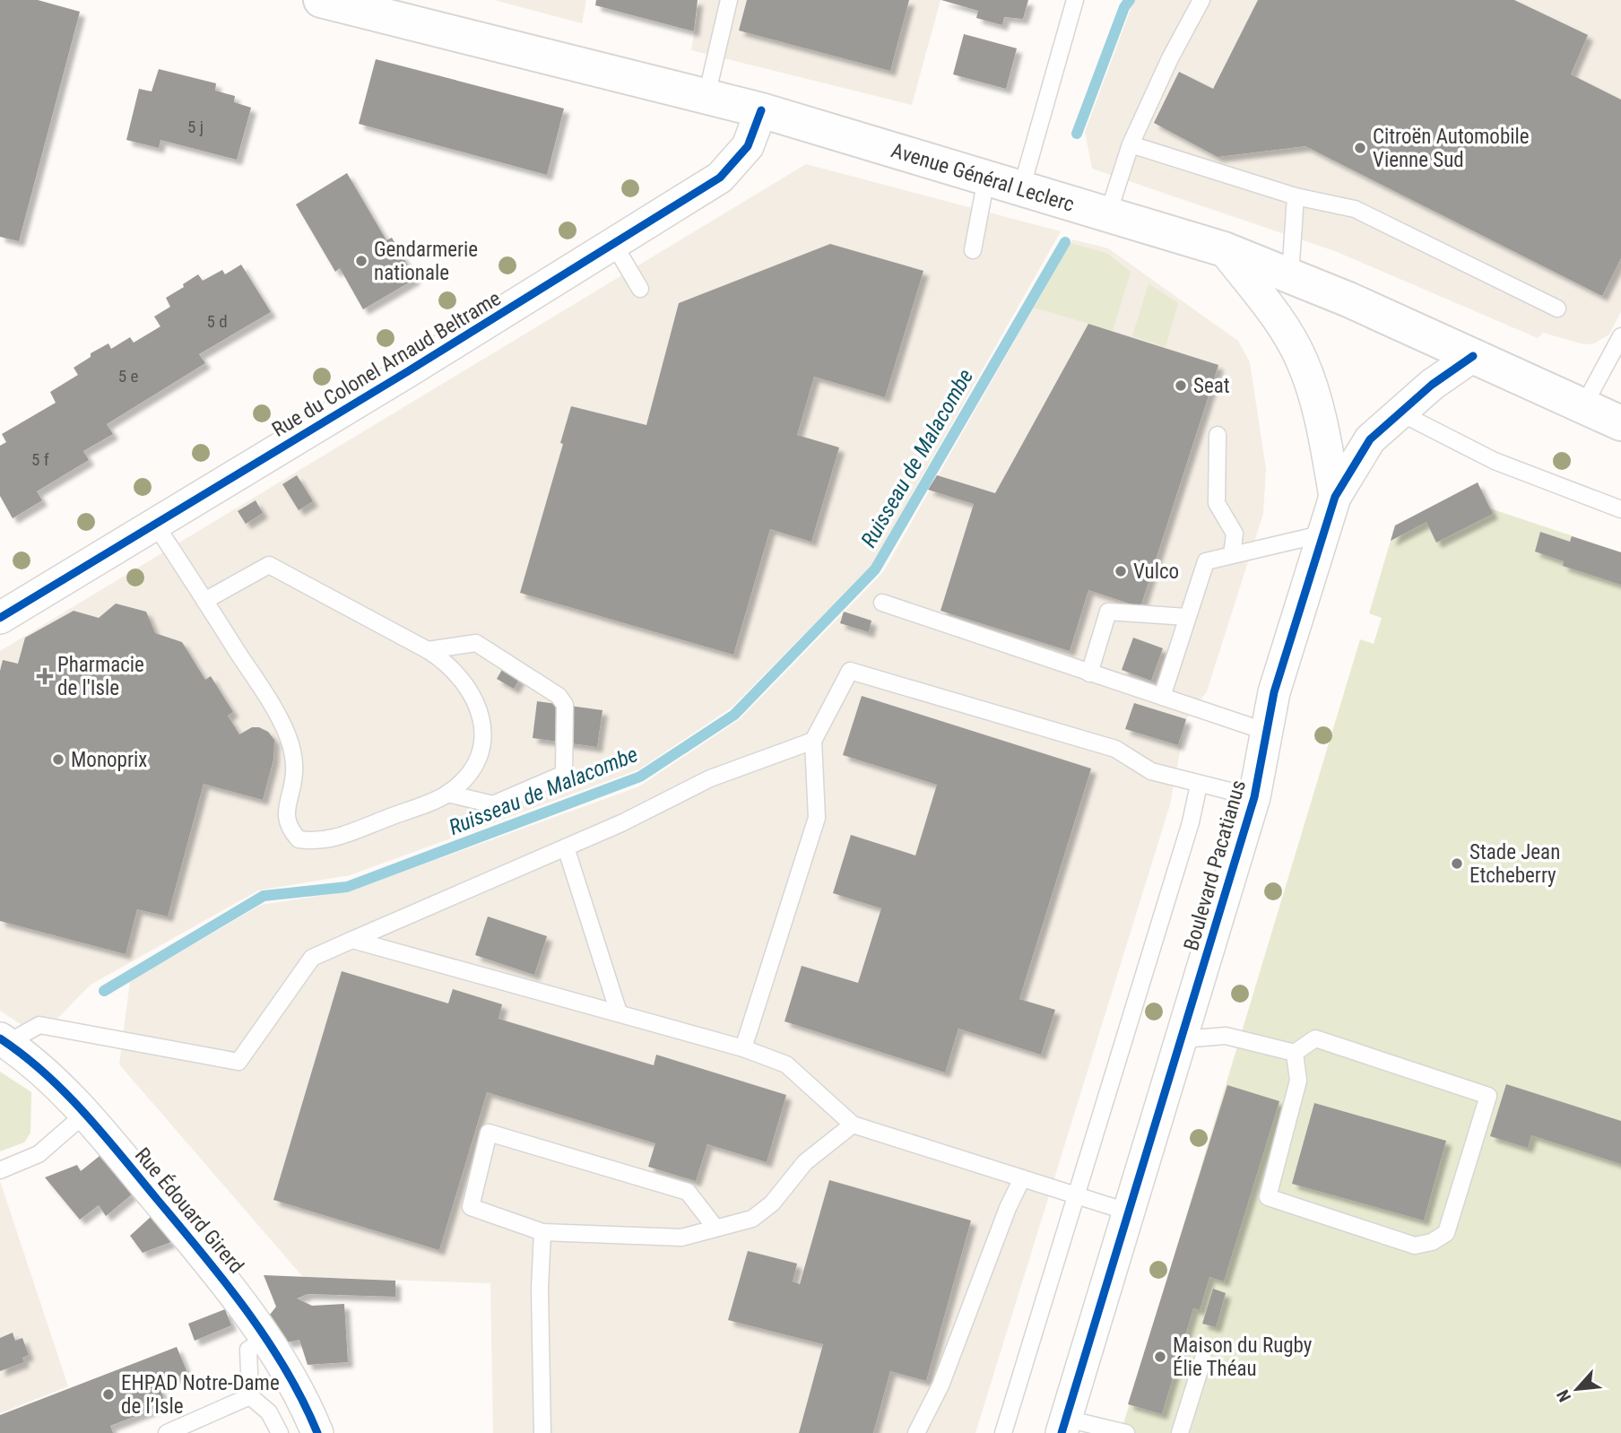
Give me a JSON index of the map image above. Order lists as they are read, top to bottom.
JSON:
{
  "streets": {
    "main road": ["Avenue Général Leclerc"],
    "street": ["Rue du Colonel Arnaud Beltrame", "Boulevard Pacatianus", "Rue Édouard Girerd"]
  },
  "crossings": [
    ["Avenue Général Leclerc", "Rue du Colonel Arnaud Beltrame"],
    ["Avenue Général Leclerc", "Boulevard Pacatianus"]
  ],
  "water": ["Ruisseau de Malacombe"],
  "places": {
    "other": [
      "Citroën Automobile Vienne Sud",
      "Gendarmerie nationale",
      "Seat",
      "Vulco",
      "Monoprix",
      "Stade Jean Etcheberry",
      "Maison du Rugby Élie Théau",
      "EHPAD Notre-Dame de l’Isle"
    ],
    "health": ["Pharmacie de l'Isle"]
  },
  "house_numbers": [
    "5 j",
    "5 d",
    "5 e",
    "5 f"
  ],
  "north": "bottom left"
}
